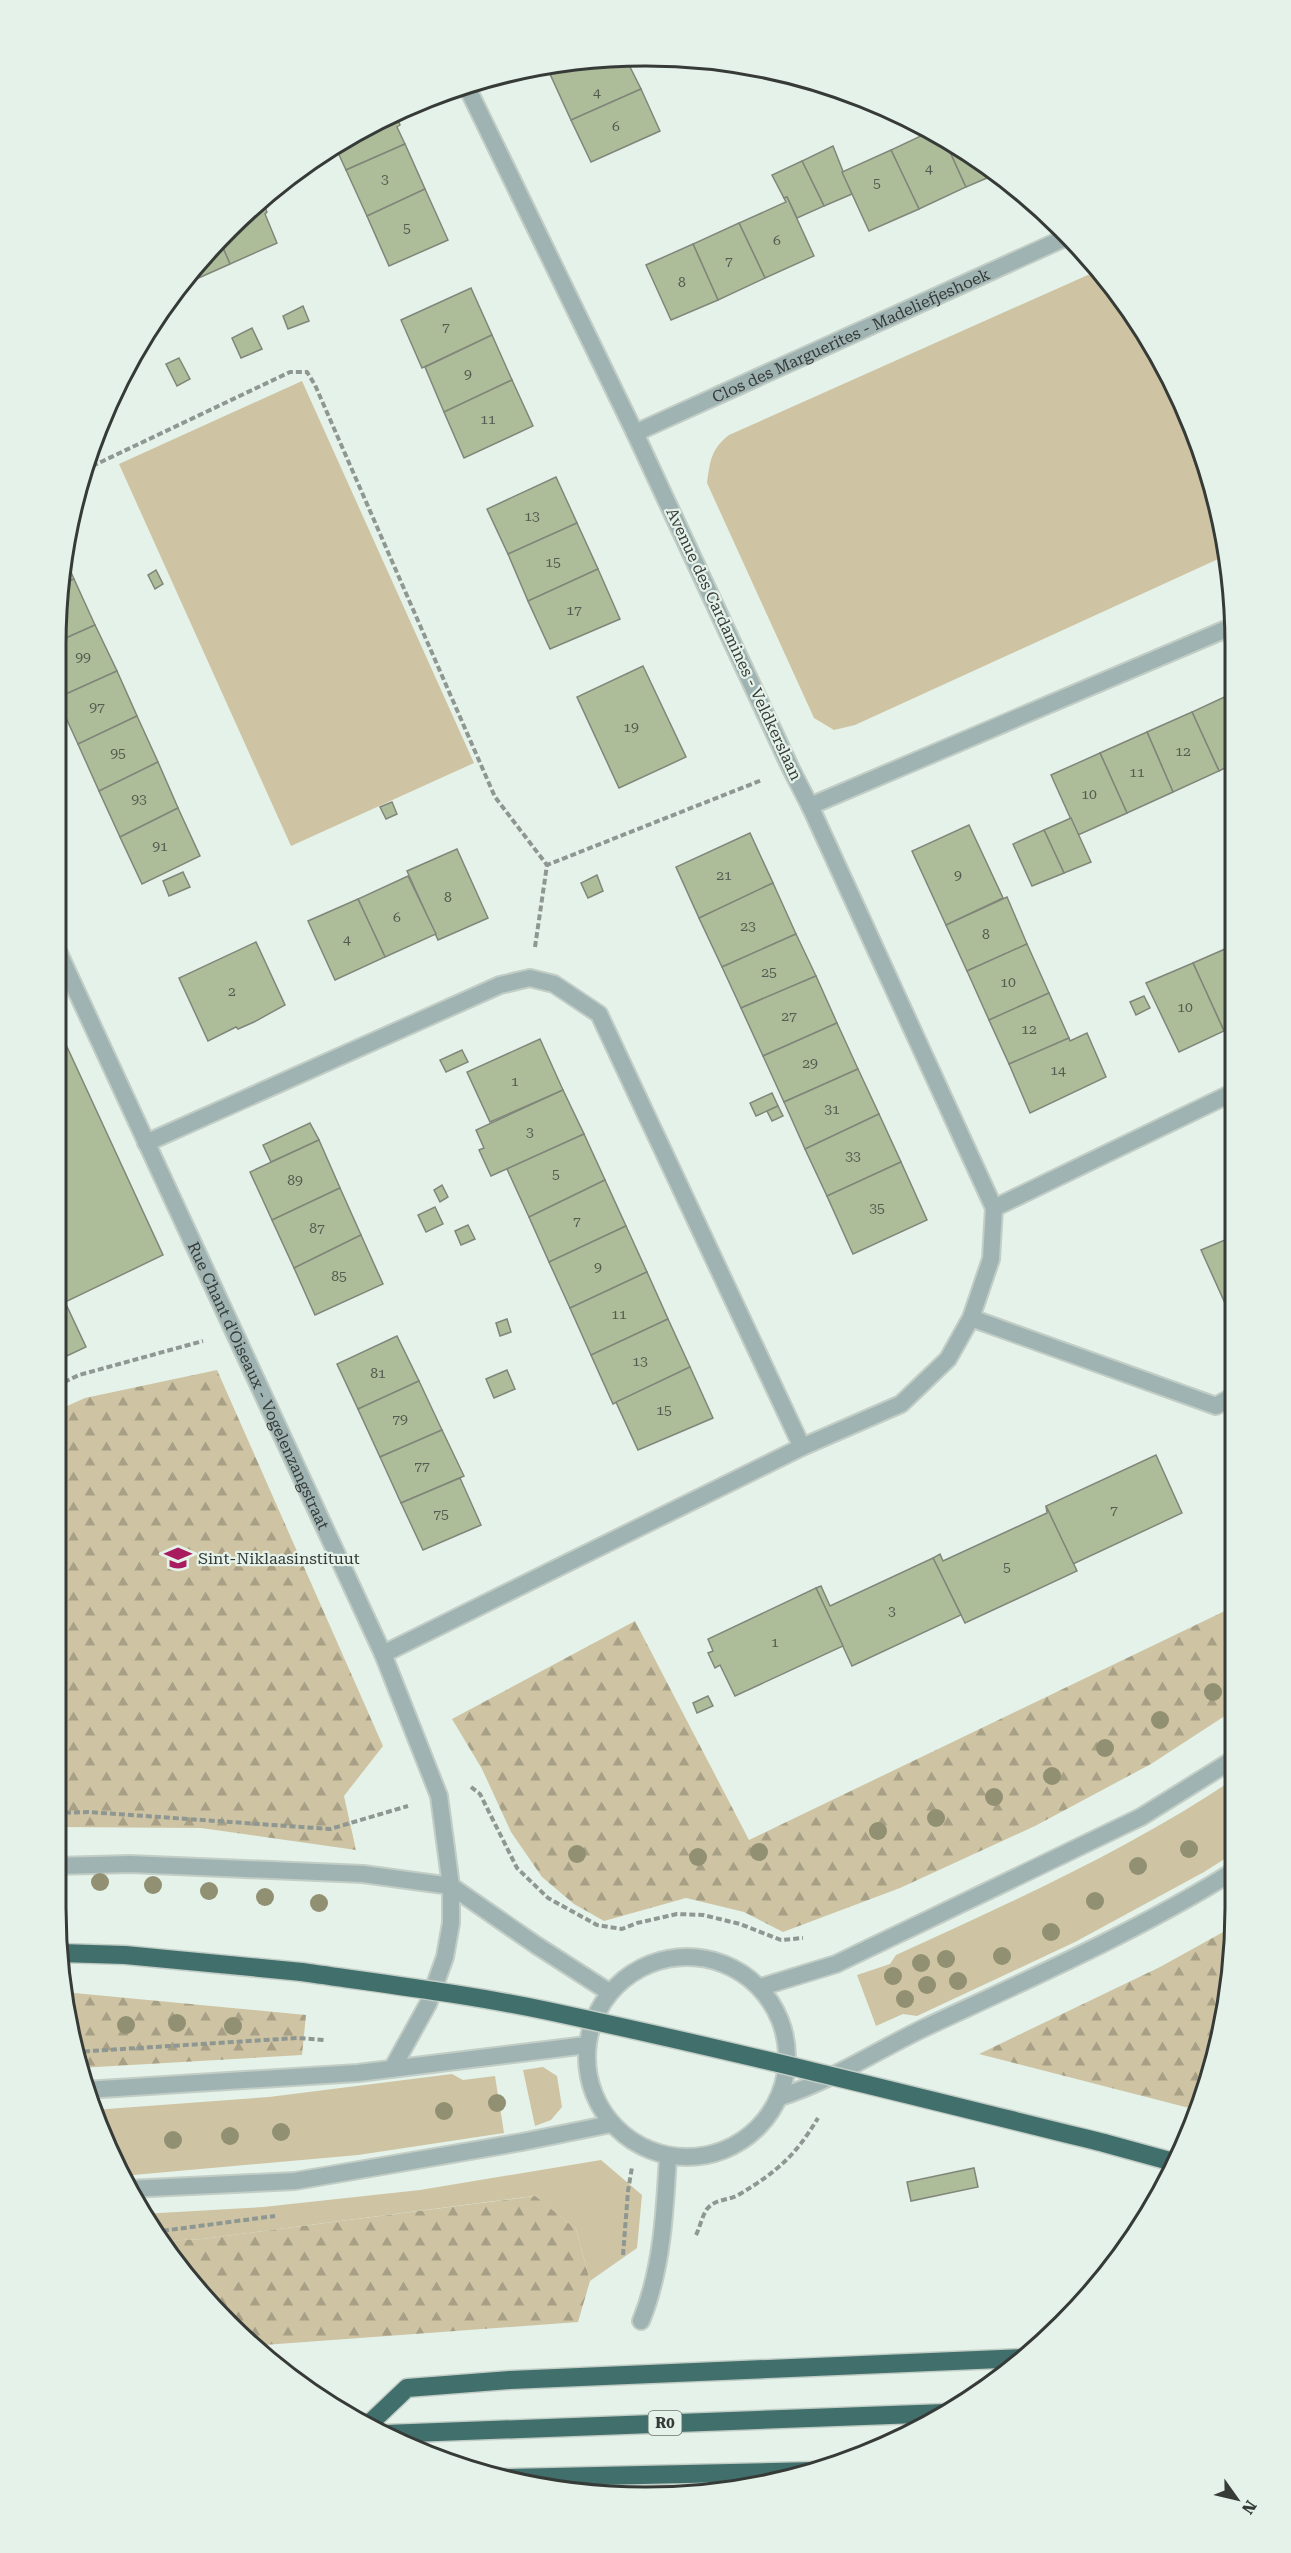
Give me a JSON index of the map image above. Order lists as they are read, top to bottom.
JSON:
{
  "streets": {
    "highway": ["R0"],
    "street": ["Clos des Marguerites - Madeliefjeshoek", "Avenue des Cardamines - Veldkerslaan", "Rue Chant d'Oiseaux - Vogelenzangstraat"]
  },
  "crossings": [
    ["Clos des Marguerites - Madeliefjeshoek", "Avenue des Cardamines - Veldkerslaan"]
  ],
  "places": {
    "school or university": ["Sint-Niklaasinstituut"]
  },
  "house_numbers": [
    "4",
    "6",
    "4",
    "3",
    "5",
    "5",
    "6",
    "7",
    "8",
    "7",
    "9",
    "11",
    "13",
    "15",
    "17",
    "99",
    "97",
    "19",
    "12",
    "95",
    "11",
    "10",
    "93",
    "91",
    "21",
    "9",
    "8",
    "6",
    "23",
    "8",
    "4",
    "25",
    "10",
    "2",
    "10",
    "27",
    "12",
    "29",
    "14",
    "1",
    "31",
    "3",
    "33",
    "5",
    "89",
    "35",
    "7",
    "87",
    "9",
    "85",
    "11",
    "13",
    "81",
    "15",
    "79",
    "77",
    "7",
    "75",
    "5",
    "3",
    "1"
  ],
  "north": "bottom right"
}
